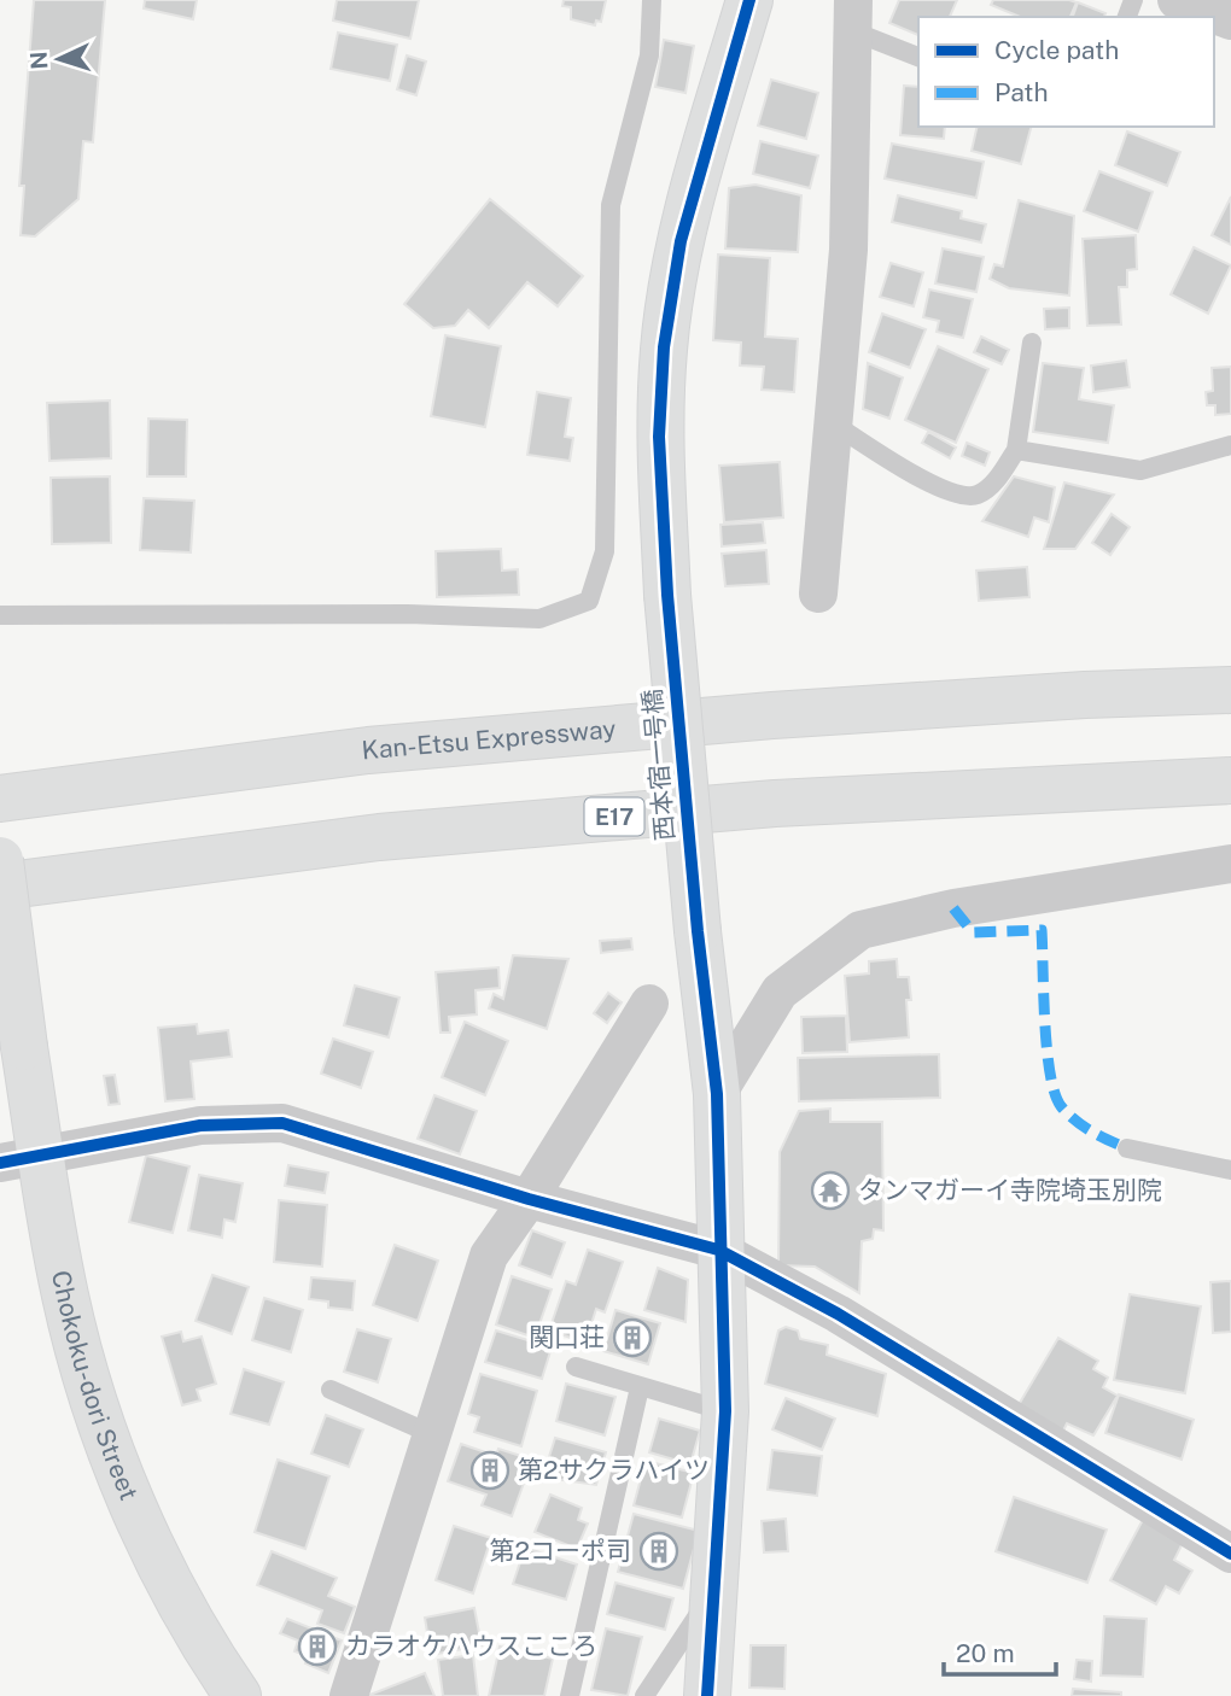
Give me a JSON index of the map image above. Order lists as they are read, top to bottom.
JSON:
{
  "streets": {
    "main road": [
      "Kan-Etsu Expressway",
      "西本宿一号橋",
      "E17",
      "Chokoku-dori Street"
    ]
  },
  "places": {
    "temple": ["タンマガーイ寺院埼玉別院"],
    "building": [
      "関口荘",
      "第2サクラハイツ",
      "第2コーポ司",
      "カラオケハウスこころ"
    ]
  },
  "legend": ["Cycle path", "Path"],
  "scale_bar": "20 m",
  "north": "left"
}
